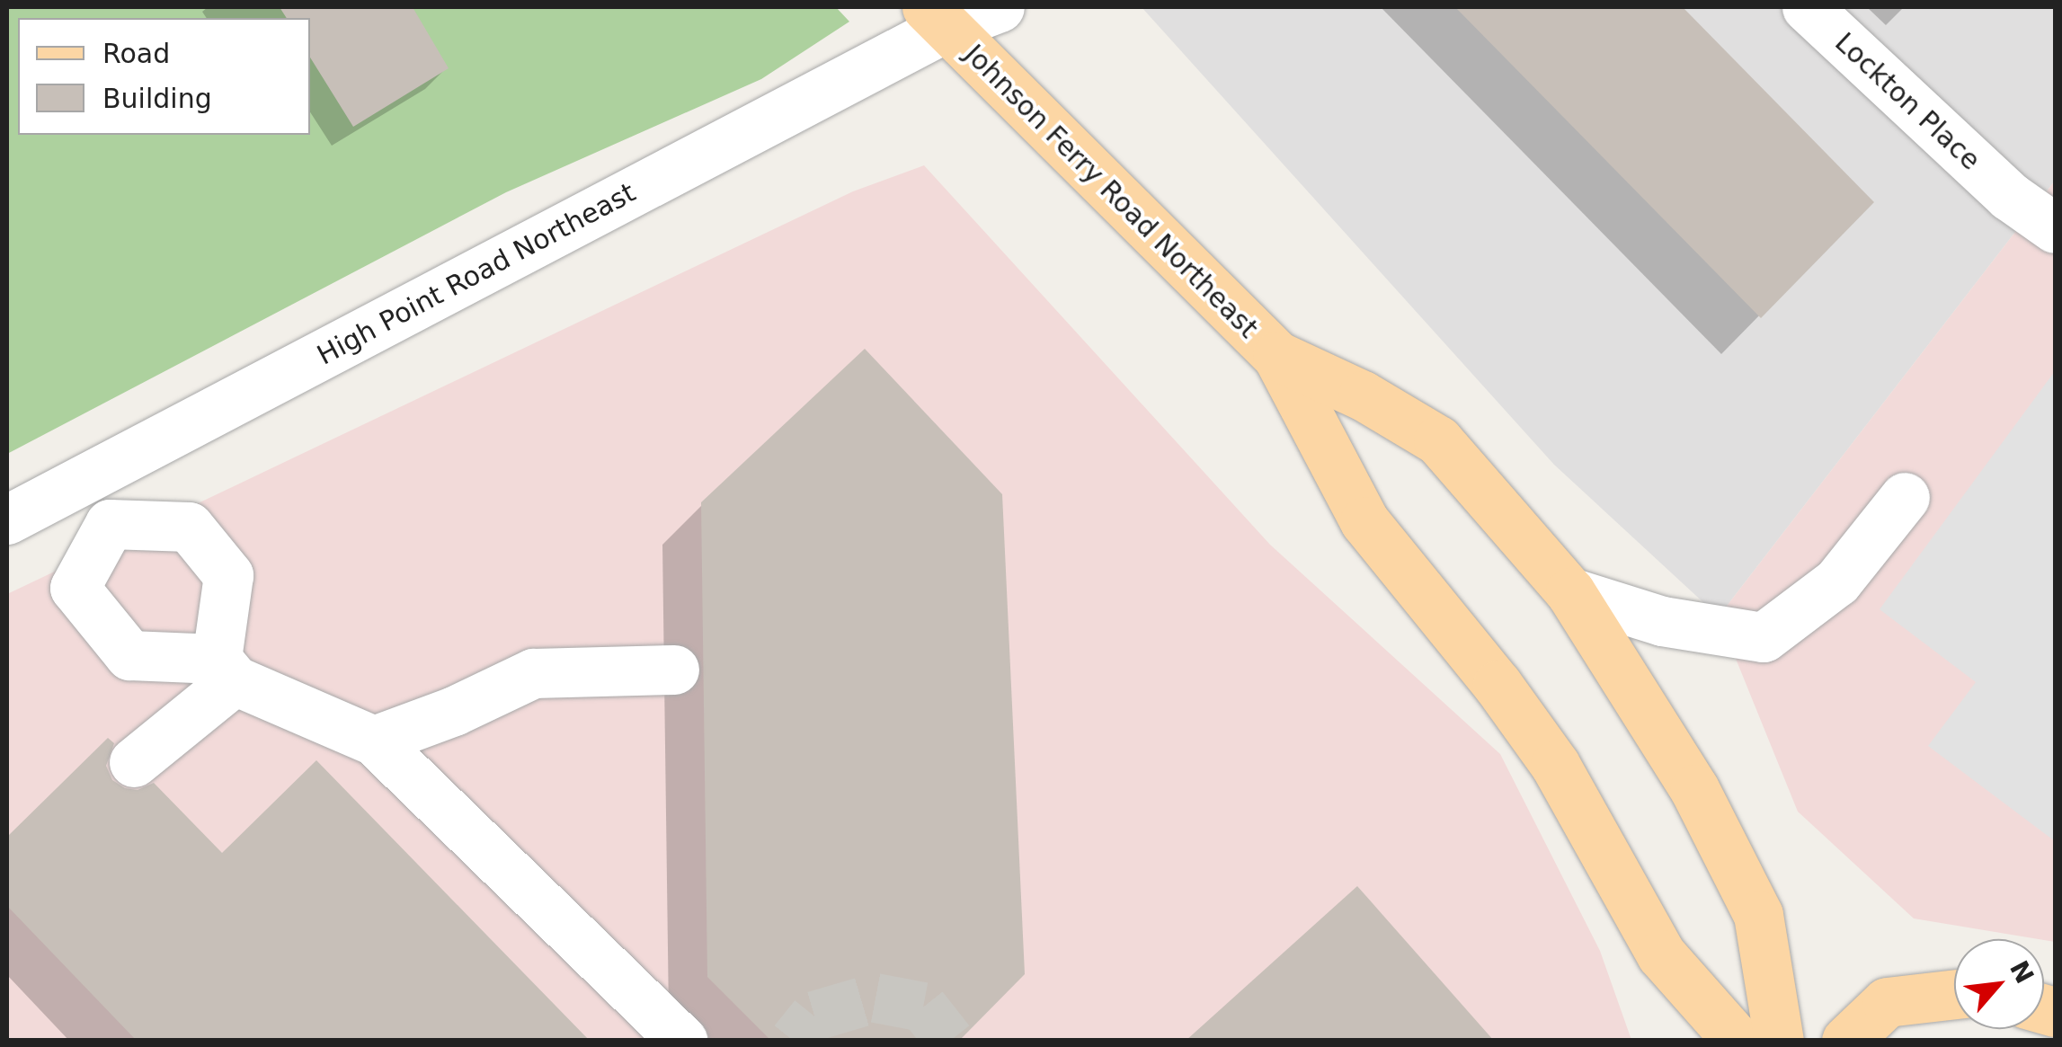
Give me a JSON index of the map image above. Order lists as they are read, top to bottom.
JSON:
{
  "streets": {
    "main road": ["Johnson Ferry Road Northeast"],
    "street": ["Lockton Place", "High Point Road Northeast"]
  },
  "crossings": [
    ["Johnson Ferry Road Northeast", "High Point Road Northeast"]
  ],
  "legend": ["Road", "Building"],
  "north": "top right"
}
